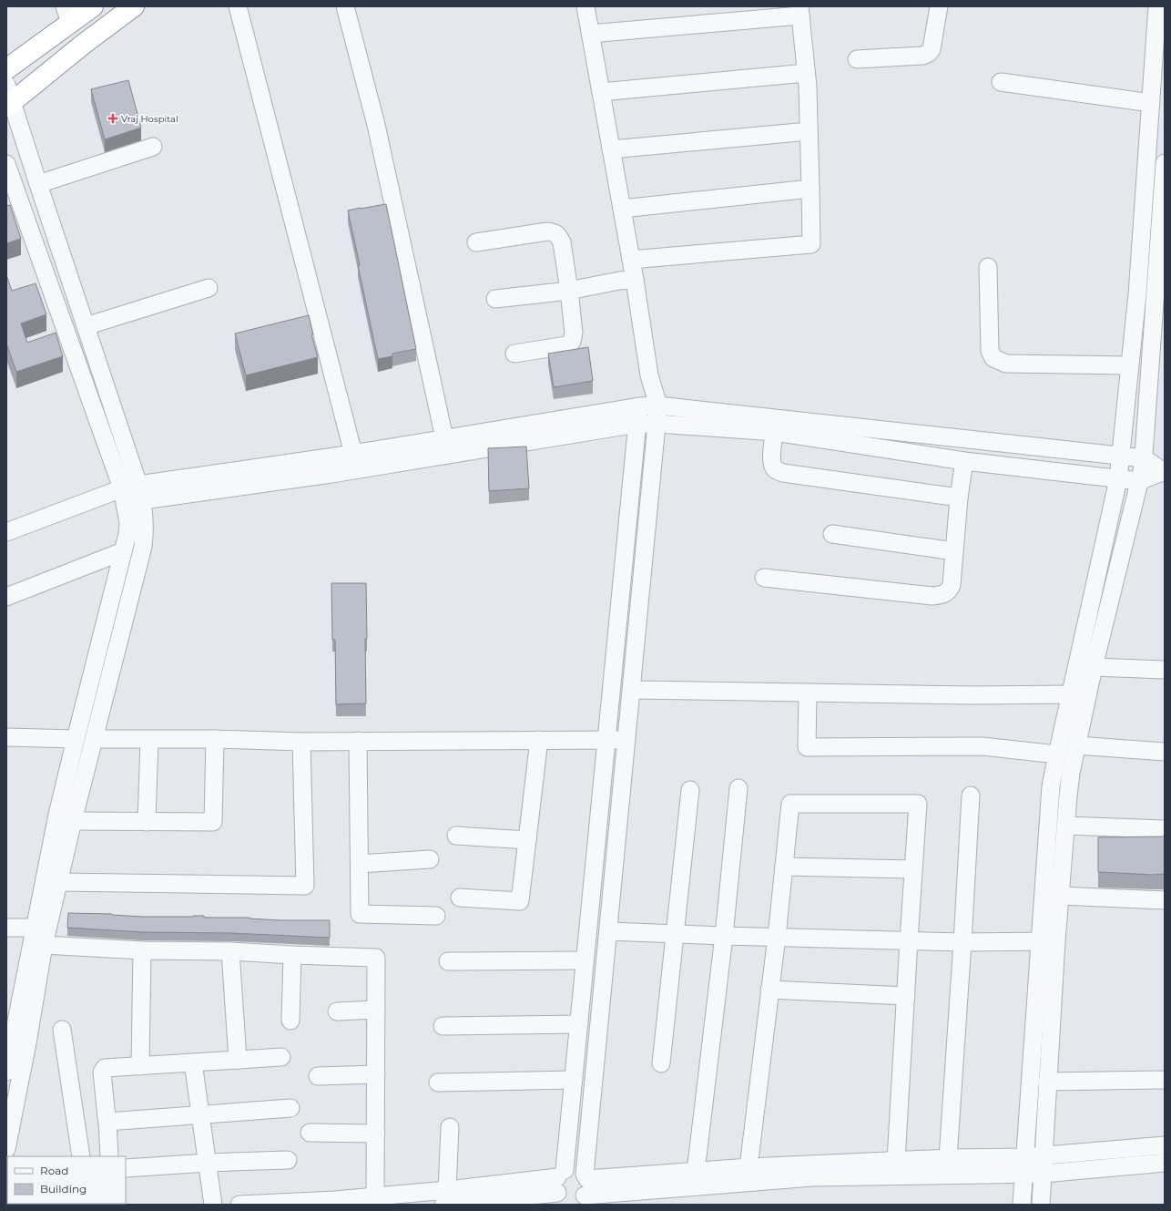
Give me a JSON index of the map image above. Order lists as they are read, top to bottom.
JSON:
{
  "places": {
    "health": ["Vraj Hospital"]
  },
  "legend": ["Road", "Building"]
}
